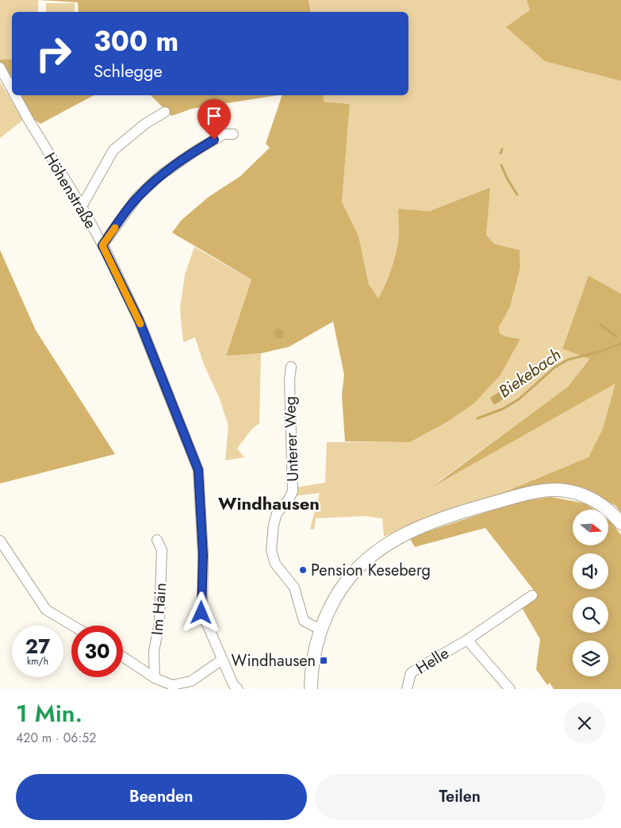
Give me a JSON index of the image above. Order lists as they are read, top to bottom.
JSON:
{
  "streets": {
    "street": [
      "Höhenstraße",
      "Unterer Weg",
      "Im Hain",
      "Helle"
    ]
  },
  "districts": ["Windhausen"],
  "water": ["Biekebach"],
  "places": {
    "other": ["Pension Keseberg"],
    "transit": ["Windhausen"]
  },
  "north": "right",
  "page": {
    "turn": ["300 m", "Schlegge"],
    "speed": "27 km/h",
    "limit": "30",
    "heading": ["1 Min.", "420 m · 06:52"],
    "buttons": ["Beenden", "Teilen"]
  }
}
